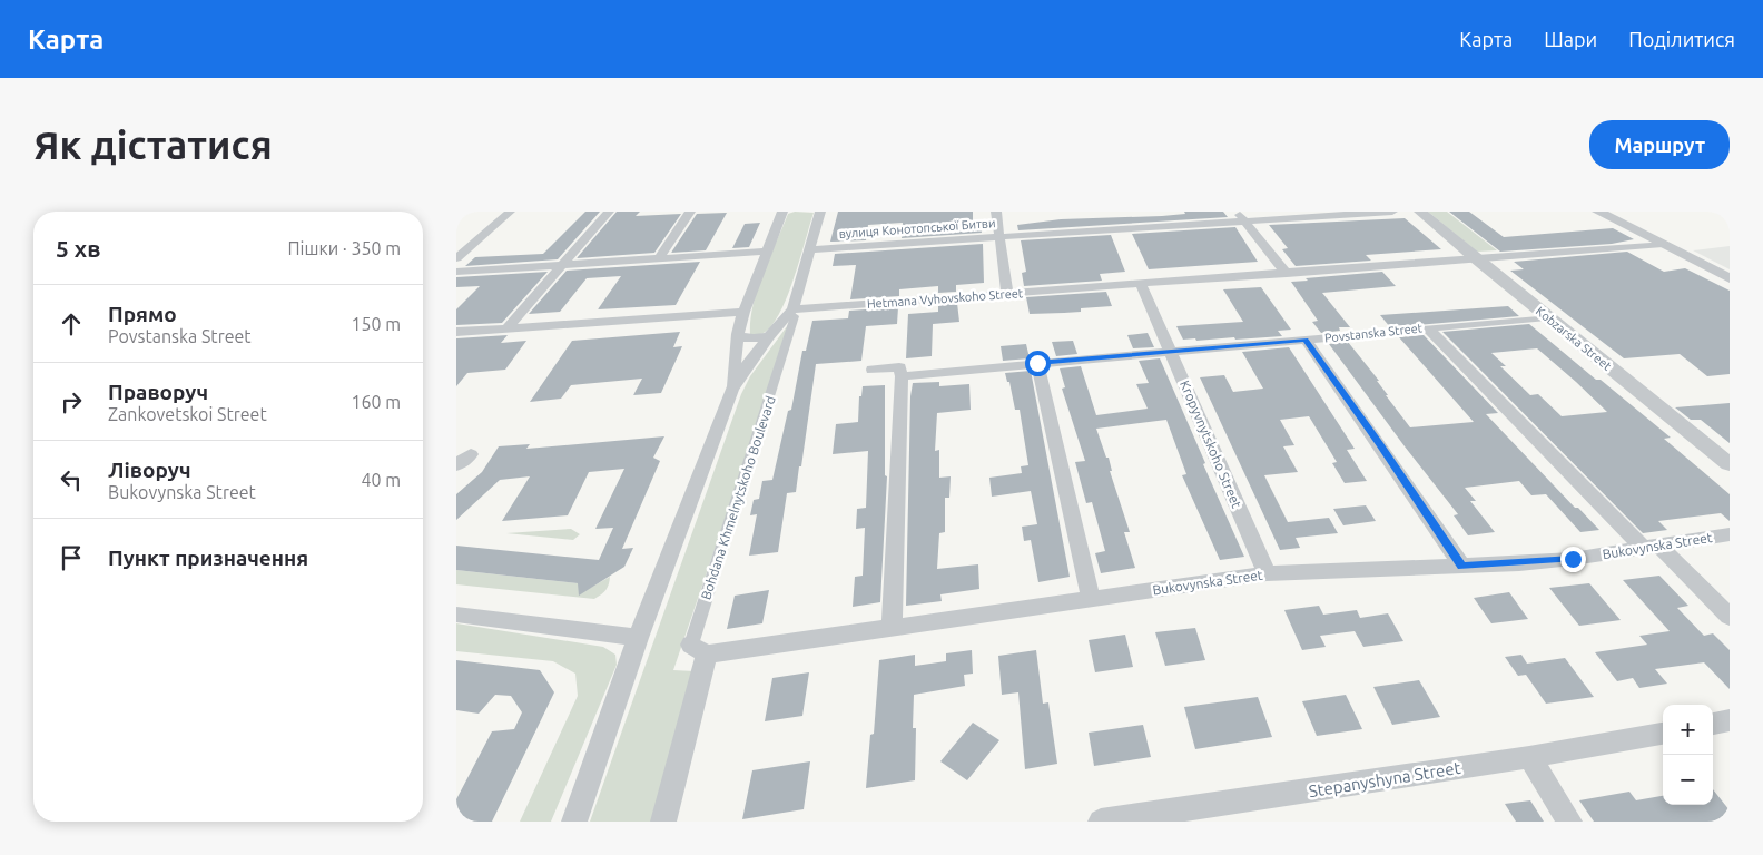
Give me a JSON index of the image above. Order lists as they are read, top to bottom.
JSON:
{
  "streets": {
    "street": [
      "вулиця Конотопської Битви",
      "Hetmana Vyhovskoho Street",
      "Povstanska Street",
      "Kobzarska Street",
      "Kropyvnytskoho Street",
      "Bohdana Khmelnytskoho Boulevard",
      "Bukovynska Street",
      "Stepanyshyna Street"
    ]
  },
  "crossings": [
    ["Hetmana Vyhovskoho Street", "Kobzarska Street"],
    ["Hetmana Vyhovskoho Street", "Kropyvnytskoho Street"],
    ["Hetmana Vyhovskoho Street", "Bohdana Khmelnytskoho Boulevard"],
    ["Povstanska Street", "Kobzarska Street"],
    ["Povstanska Street", "Kropyvnytskoho Street"],
    ["Kropyvnytskoho Street", "Bukovynska Street"],
    ["Bohdana Khmelnytskoho Boulevard", "Bukovynska Street"]
  ],
  "page": {
    "header": "Карта",
    "nav": ["Карта", "Шари", "Поділитися"],
    "buttons": "Маршрут",
    "title": "Як дістатися",
    "heading": ["5 хв", "Пішки · 350 m"],
    "list": [
      ["Прямо", "Povstanska Street", "150 m"],
      ["Праворуч", "Zankovetskoi Street", "160 m"],
      ["Ліворуч", "Bukovynska Street", "40 m"],
      "Пункт призначення"
    ],
    "map_buttons": ["+", "−"]
  }
}
